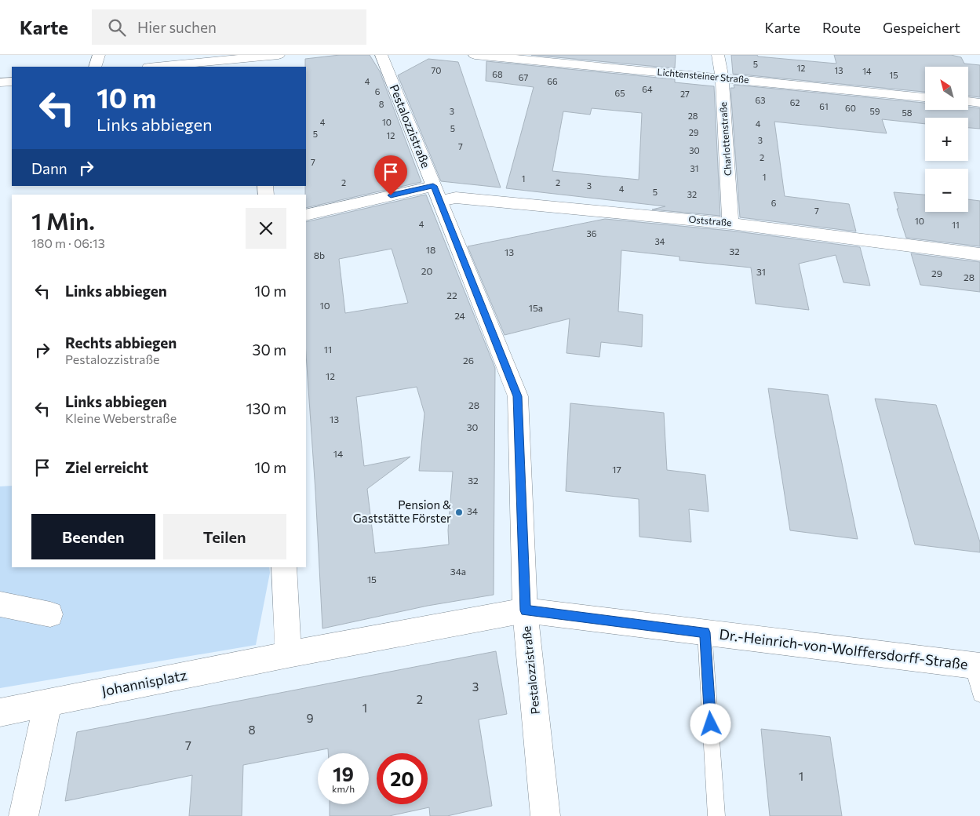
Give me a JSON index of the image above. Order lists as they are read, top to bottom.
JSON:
{
  "streets": {
    "street": [
      "Lichtensteiner Straße",
      "Pestalozzistraße",
      "Charlottenstraße",
      "Oststraße",
      "Dr.-Heinrich-von-Wolffersdorff-Straße",
      "Johannisplatz"
    ]
  },
  "crossings": [
    ["Lichtensteiner Straße", "Charlottenstraße"],
    ["Pestalozzistraße", "Oststraße"],
    ["Pestalozzistraße", "Dr.-Heinrich-von-Wolffersdorff-Straße"],
    ["Charlottenstraße", "Oststraße"],
    ["Dr.-Heinrich-von-Wolffersdorff-Straße", "Johannisplatz"]
  ],
  "places": ["Pension & Gaststätte Förster"],
  "house_numbers": [
    "5",
    "12",
    "70",
    "13",
    "14",
    "68",
    "15",
    "67",
    "4",
    "66",
    "64",
    "6",
    "65",
    "27",
    "63",
    "62",
    "8",
    "61",
    "60",
    "3",
    "59",
    "58",
    "28",
    "4",
    "10",
    "4",
    "5",
    "29",
    "5",
    "12",
    "3",
    "7",
    "30",
    "2",
    "7",
    "31",
    "1",
    "1",
    "2",
    "2",
    "3",
    "4",
    "5",
    "32",
    "6",
    "7",
    "10",
    "4",
    "11",
    "36",
    "34",
    "18",
    "32",
    "13",
    "8b",
    "20",
    "31",
    "29",
    "28",
    "22",
    "10",
    "15a",
    "24",
    "11",
    "26",
    "12",
    "28",
    "13",
    "30",
    "14",
    "17",
    "32",
    "34",
    "34a",
    "15",
    "3",
    "2",
    "1",
    "9",
    "8",
    "7",
    "1"
  ],
  "north": "top left",
  "page": {
    "header": "Karte",
    "search": "Hier suchen",
    "nav": ["Karte", "Route", "Gespeichert"],
    "map_buttons": ["+", "−"],
    "turn": ["10 m", "Links abbiegen"],
    "then": "Dann",
    "heading": ["1 Min.", "180 m · 06:13"],
    "list": [
      {
        "name": "Links abbiegen",
        "value": "10 m"
      },
      {
        "name": "Rechts abbiegen",
        "note": "Pestalozzistraße",
        "value": "30 m"
      },
      {
        "name": "Links abbiegen",
        "note": "Kleine Weberstraße",
        "value": "130 m"
      },
      {
        "name": "Ziel erreicht",
        "value": "10 m"
      }
    ],
    "buttons": ["Beenden", "Teilen"],
    "speed": "19 km/h",
    "limit": "20"
  }
}
